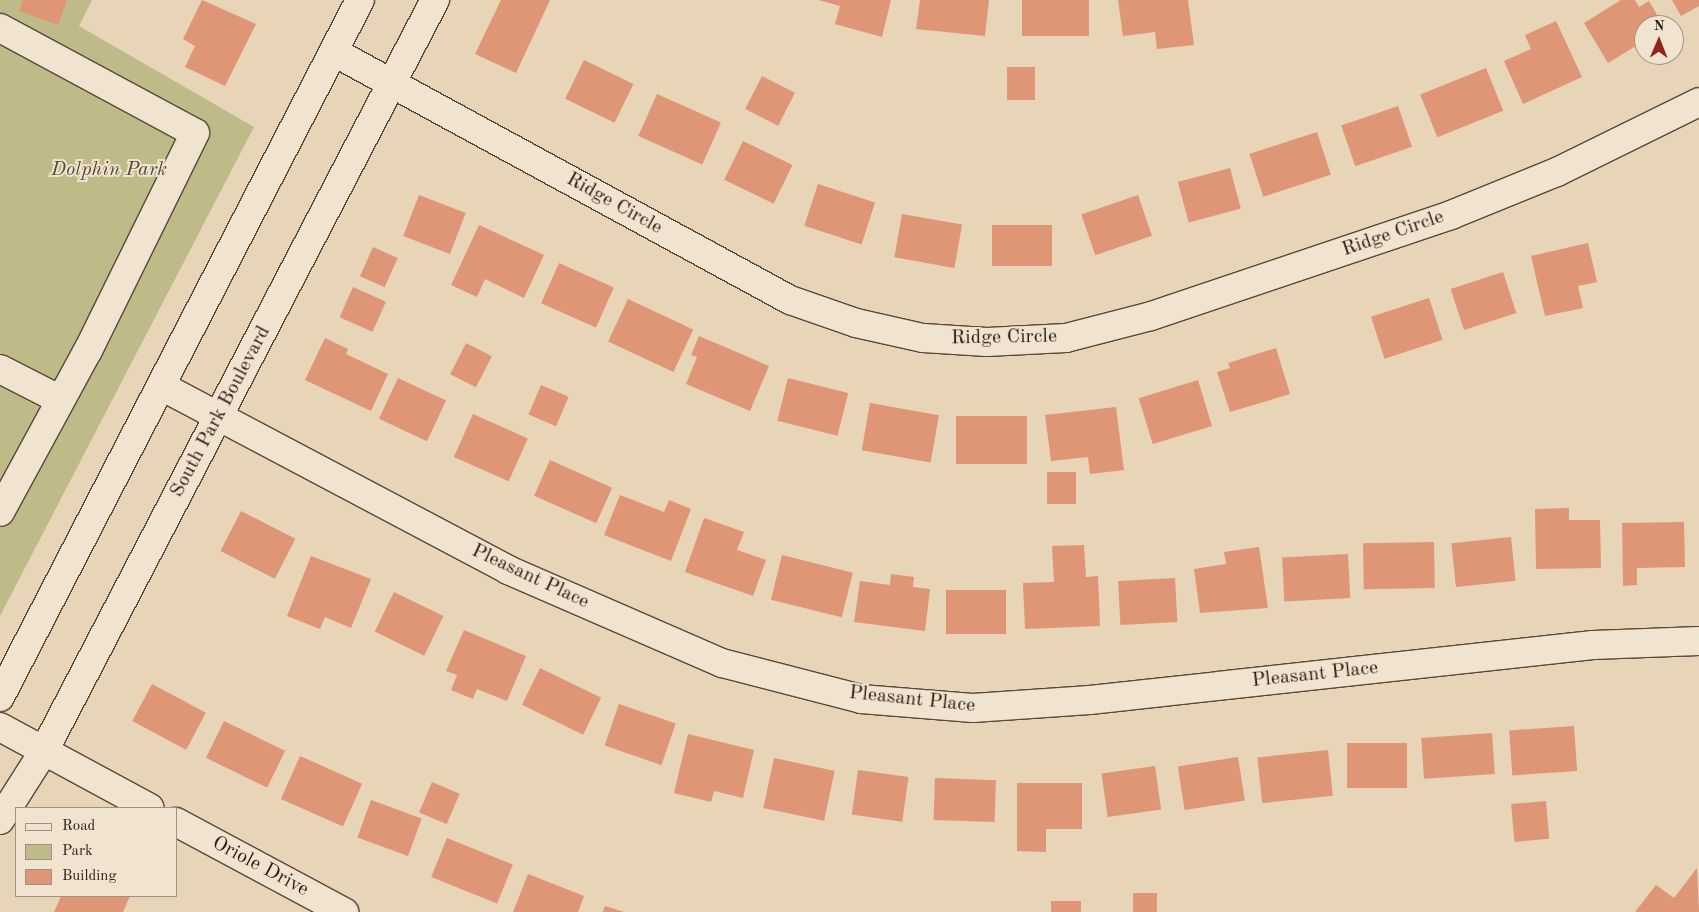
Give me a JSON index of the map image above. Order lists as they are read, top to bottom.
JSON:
{
  "streets": {
    "street": [
      "Ridge Circle",
      "South Park Boulevard",
      "Pleasant Place",
      "Oriole Drive"
    ]
  },
  "crossings": [
    ["Ridge Circle", "South Park Boulevard"],
    ["South Park Boulevard", "Pleasant Place"]
  ],
  "parks": ["Dolphin Park"],
  "legend": ["Road", "Park", "Building"],
  "north": "top"
}
